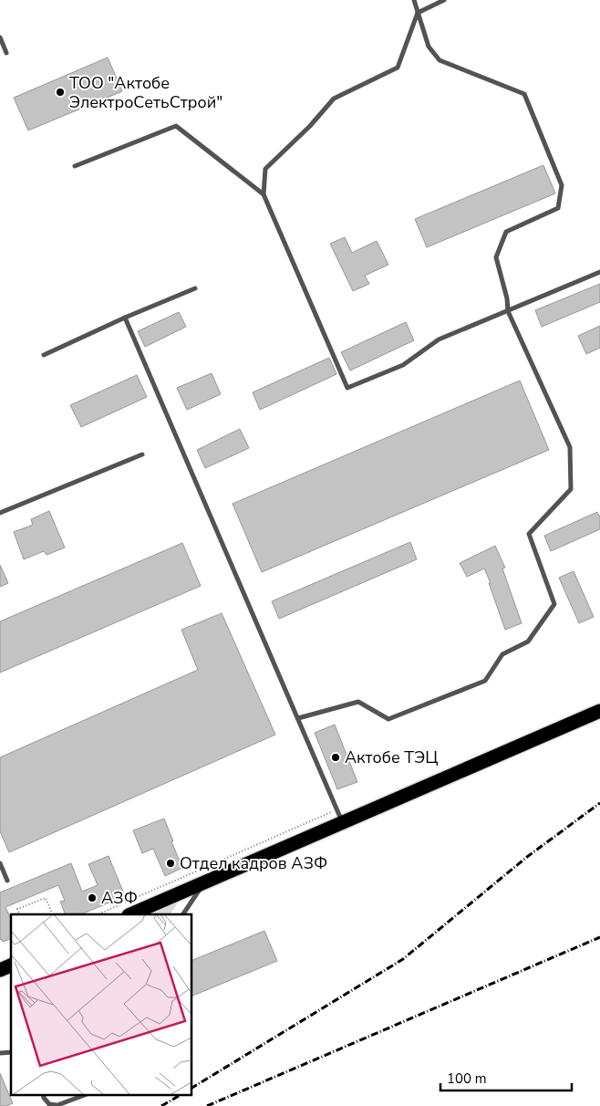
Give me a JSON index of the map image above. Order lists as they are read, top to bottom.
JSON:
{
  "places": [
    "ТОО \"Актобе ЭлектроСетьСтрой\"",
    "Актобе ТЭЦ",
    "Отдел кадров АЗФ",
    "АЗФ"
  ],
  "scale_bar": "100 m"
}
